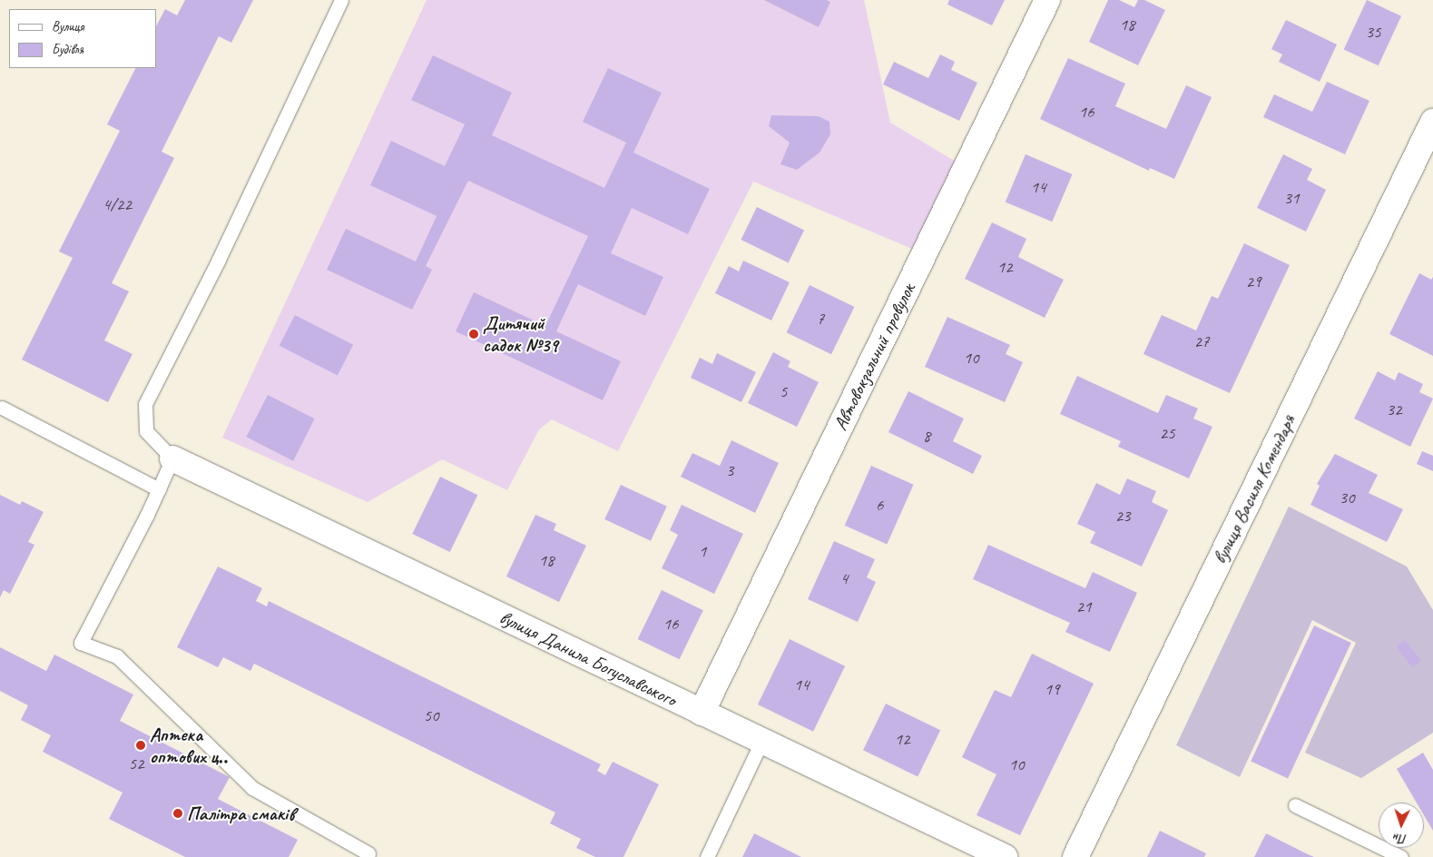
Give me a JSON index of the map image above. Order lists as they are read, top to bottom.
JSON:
{
  "streets": {
    "street": ["Автовокзальний провулок", "вулиця Василя Комендаря", "вулиця Данила Богуславського"]
  },
  "crossings": [
    ["Автовокзальний провулок", "вулиця Данила Богуславського"]
  ],
  "places": ["Дитячий садок №39", "Аптека оптових ц‥", "Палітра смаків"],
  "house_numbers": [
    "18",
    "35",
    "16",
    "14",
    "31",
    "4/22",
    "12",
    "29",
    "7",
    "27",
    "10",
    "5",
    "32",
    "25",
    "8",
    "3",
    "30",
    "6",
    "23",
    "1",
    "18",
    "4",
    "21",
    "16",
    "14",
    "19",
    "50",
    "12",
    "52",
    "10"
  ],
  "legend": ["Вулиця", "Будівля"],
  "north": "bottom"
}
